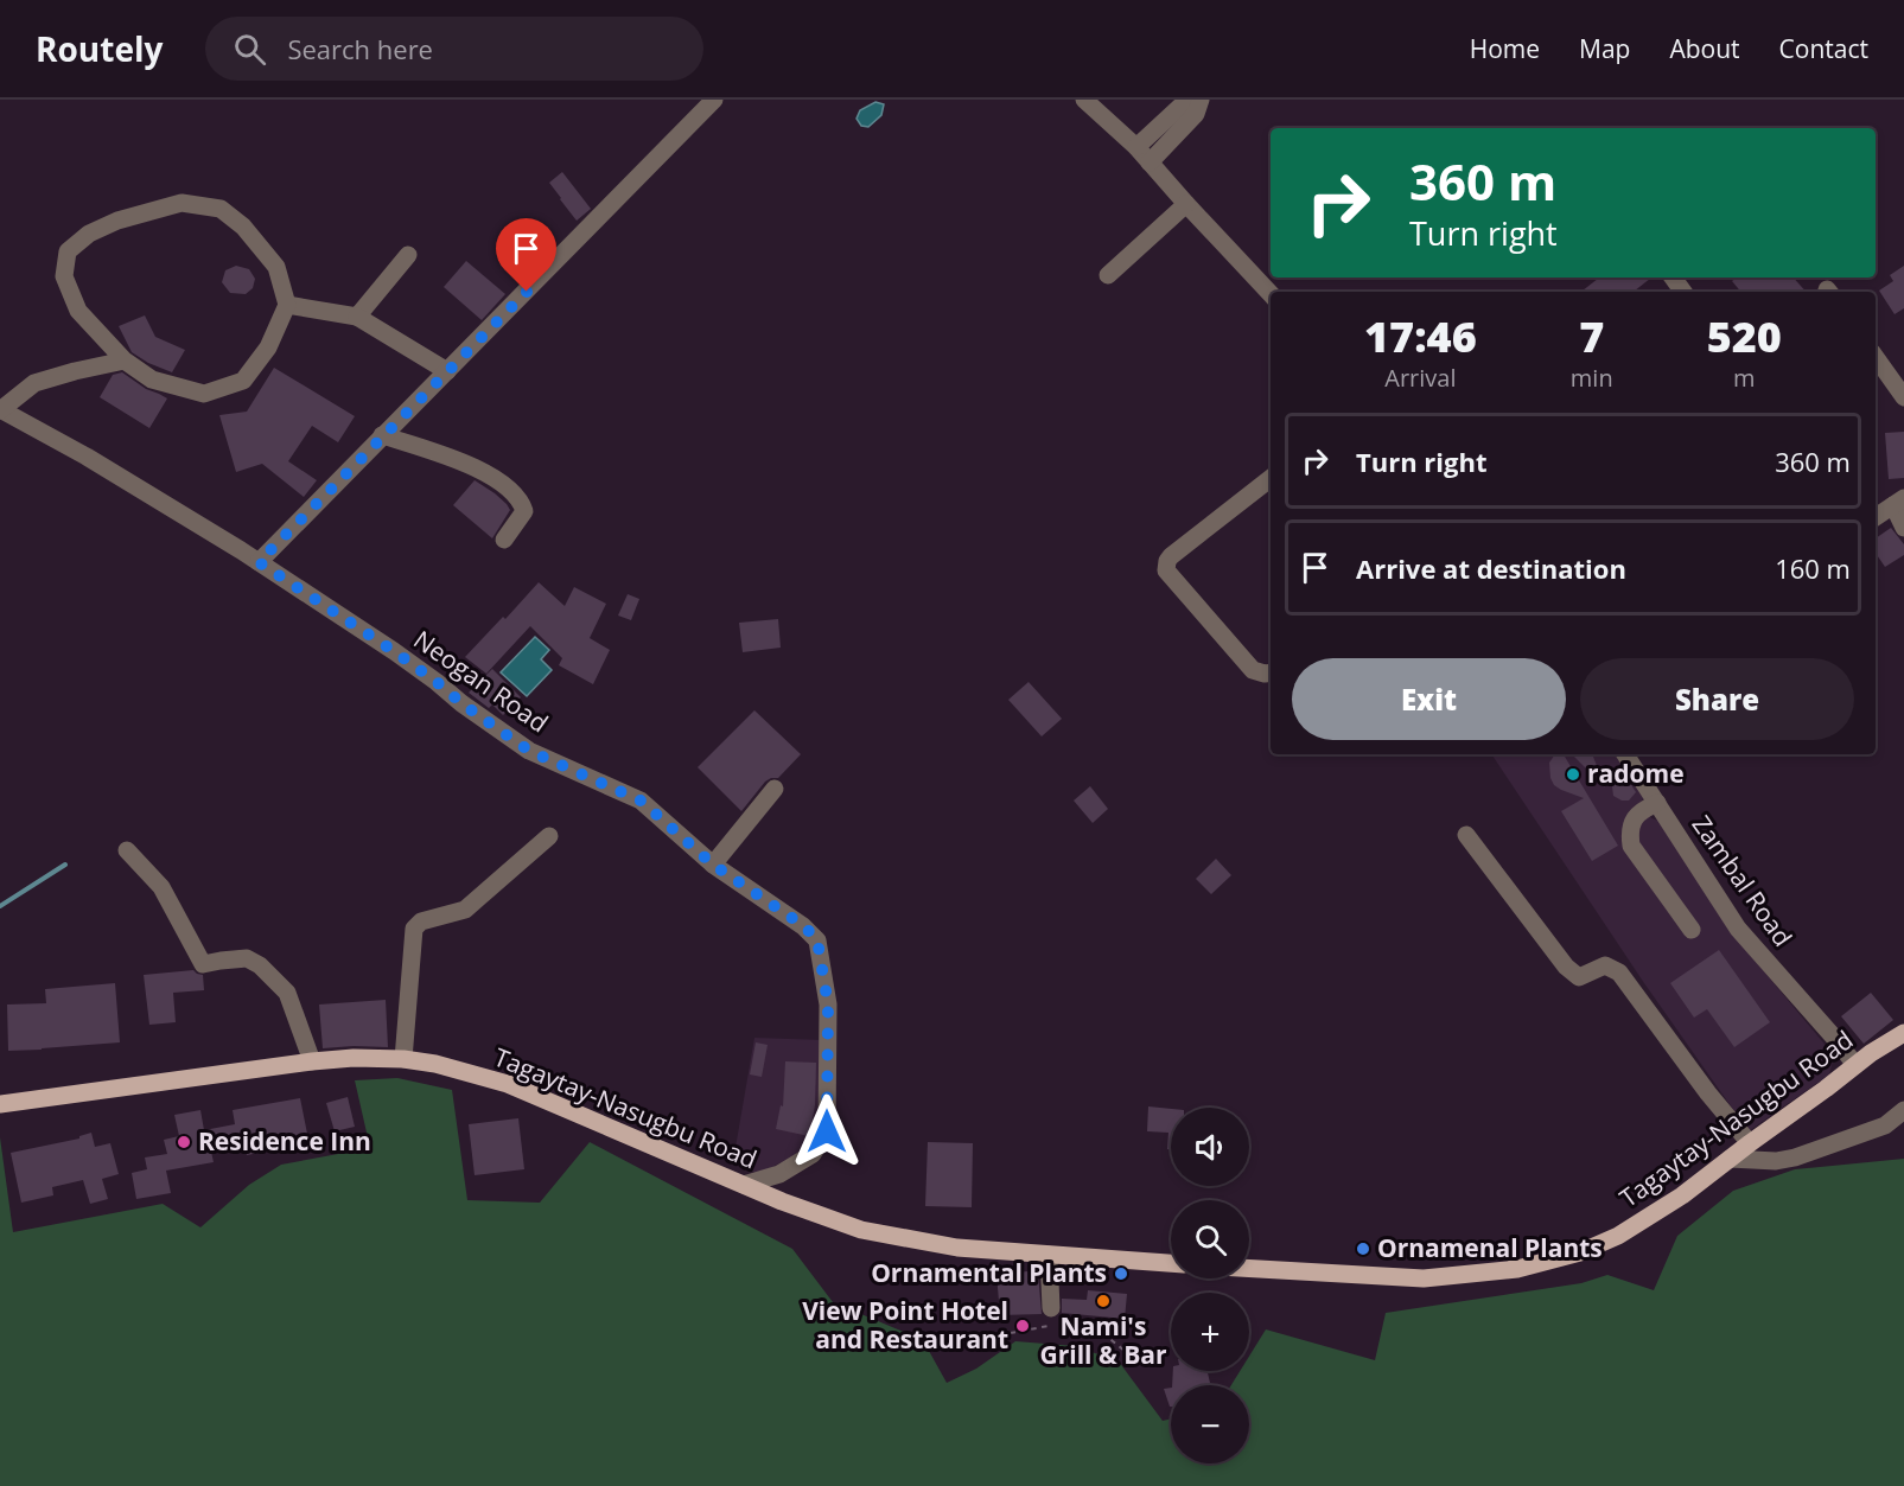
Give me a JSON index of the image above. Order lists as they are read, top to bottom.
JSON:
{
  "streets": {
    "main road": ["Tagaytay-Nasugbu Road"],
    "street": ["Neogan Road", "Zambal Road"]
  },
  "crossings": [
    ["Neogan Road", "Tagaytay-Nasugbu Road"],
    ["Zambal Road", "Tagaytay-Nasugbu Road"]
  ],
  "places": [
    "radome",
    "Residence Inn",
    "Ornamenal Plants",
    "Ornamental Plants",
    "Nami's Grill & Bar",
    "View Point Hotel and Restaurant"
  ],
  "page": {
    "header": "Routely",
    "search": "Search here",
    "nav": [
      "Home",
      "Map",
      "About",
      "Contact"
    ],
    "turn": ["360 m", "Turn right"],
    "eta": [
      "17:46",
      "Arrival",
      "7",
      "min",
      "520",
      "m"
    ],
    "list": [
      {
        "name": "Turn right",
        "value": "360 m"
      },
      {
        "name": "Arrive at destination",
        "value": "160 m"
      }
    ],
    "buttons": ["Exit", "Share"],
    "map_buttons": ["+", "−"]
  }
}
